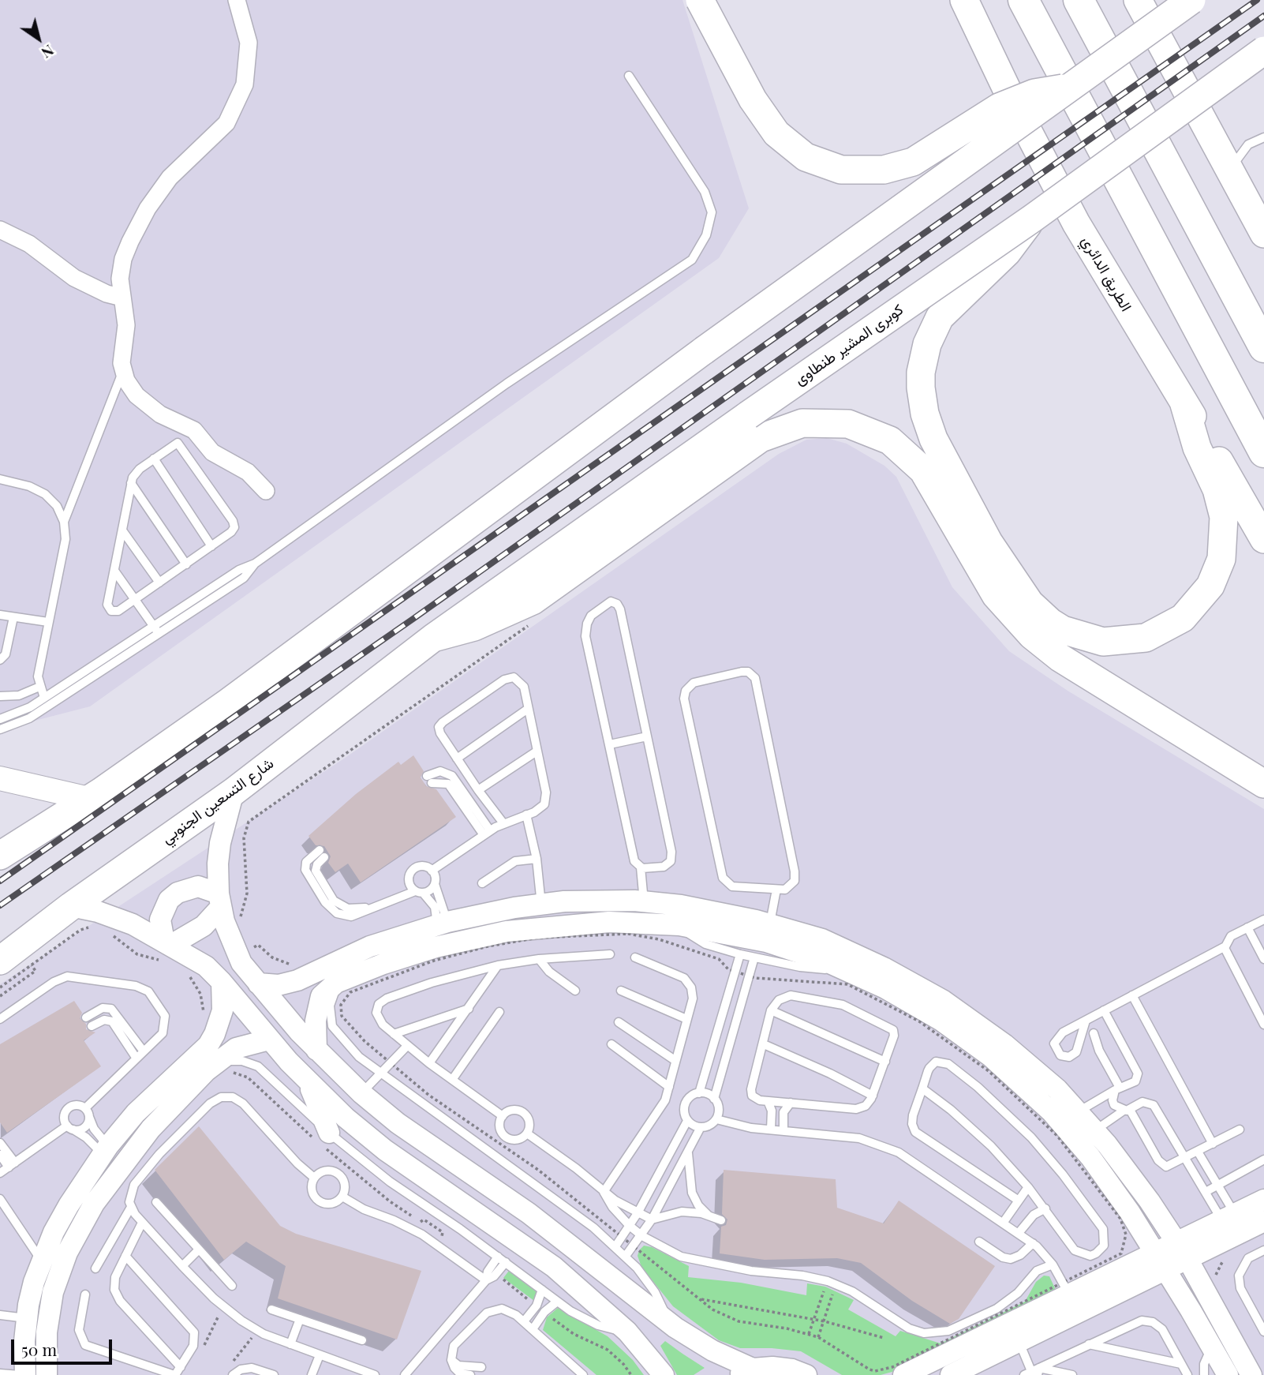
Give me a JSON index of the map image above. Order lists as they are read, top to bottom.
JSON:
{
  "streets": {
    "highway": ["الطريق الدائري", "كوبرى المشير طنطاوى", "شارع التسعين الجنوبي"]
  },
  "crossings": [
    ["كوبرى المشير طنطاوى", "شارع التسعين الجنوبي"]
  ],
  "scale_bar": "50 m",
  "north": "bottom right"
}
